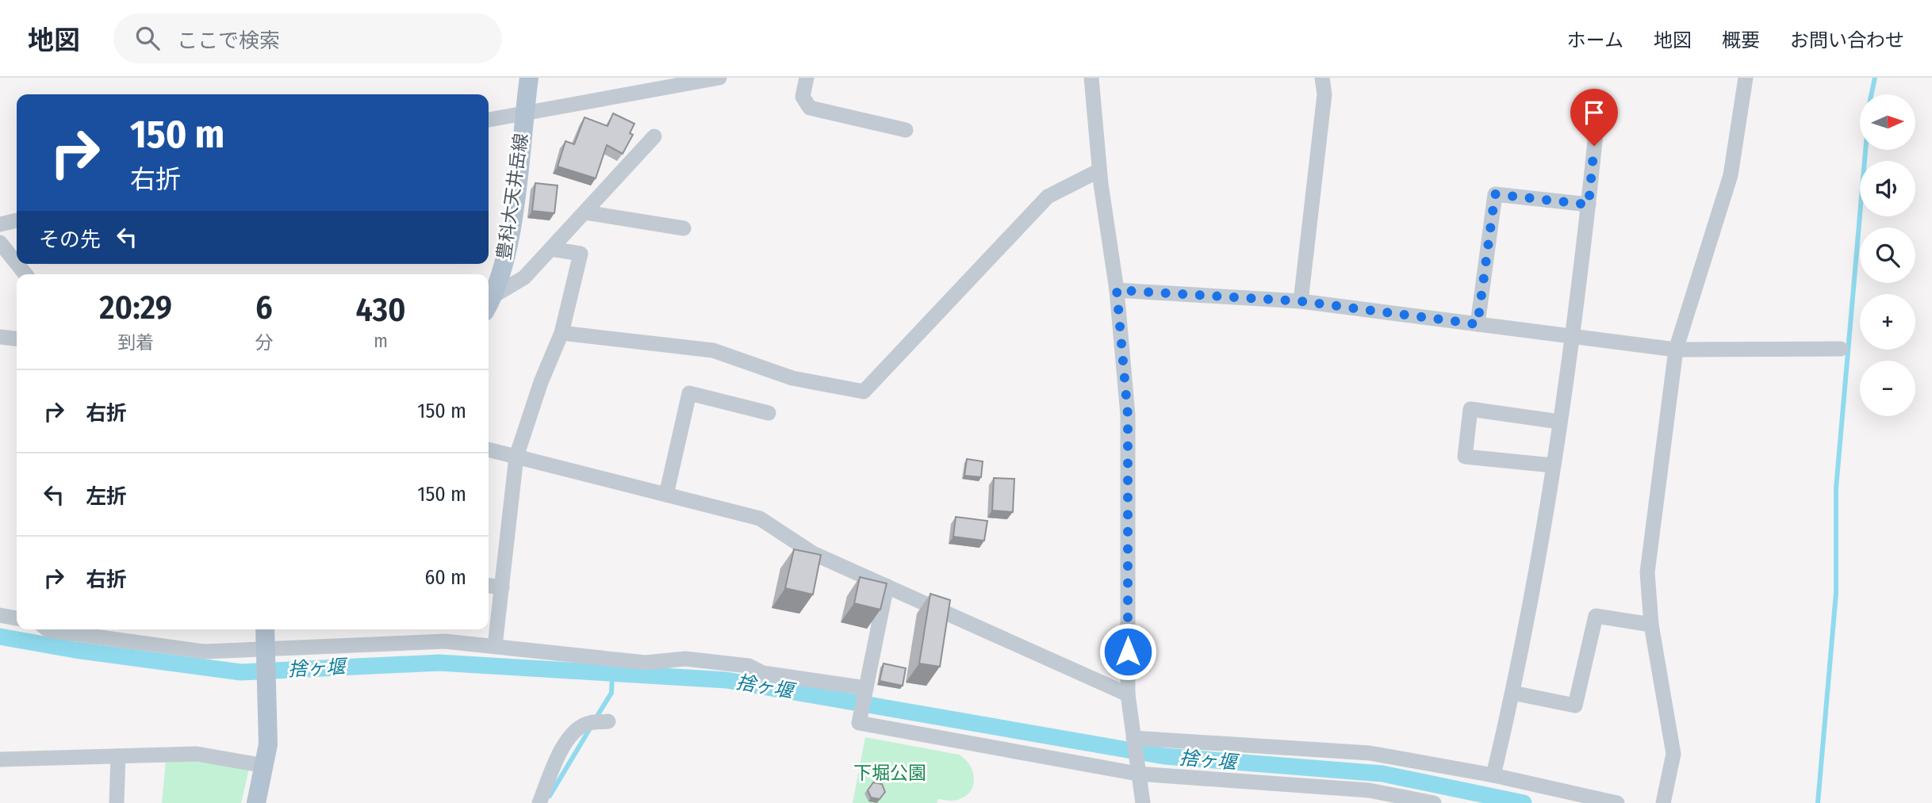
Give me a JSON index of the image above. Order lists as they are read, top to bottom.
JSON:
{
  "streets": {
    "main road": ["豊科大天井岳線"]
  },
  "water": ["捨ヶ堰"],
  "parks": ["下堀公園"],
  "north": "right",
  "page": {
    "header": "地図",
    "search": "ここで検索",
    "nav": [
      "ホーム",
      "地図",
      "概要",
      "お問い合わせ"
    ],
    "map_buttons": ["+", "−"],
    "turn": ["150 m", "右折"],
    "then": "その先",
    "eta": [
      "20:29",
      "到着",
      "6",
      "分",
      "430",
      "m"
    ],
    "list": [
      {
        "name": "右折",
        "value": "150 m"
      },
      {
        "name": "左折",
        "value": "150 m"
      },
      {
        "name": "右折",
        "value": "60 m"
      }
    ]
  }
}
